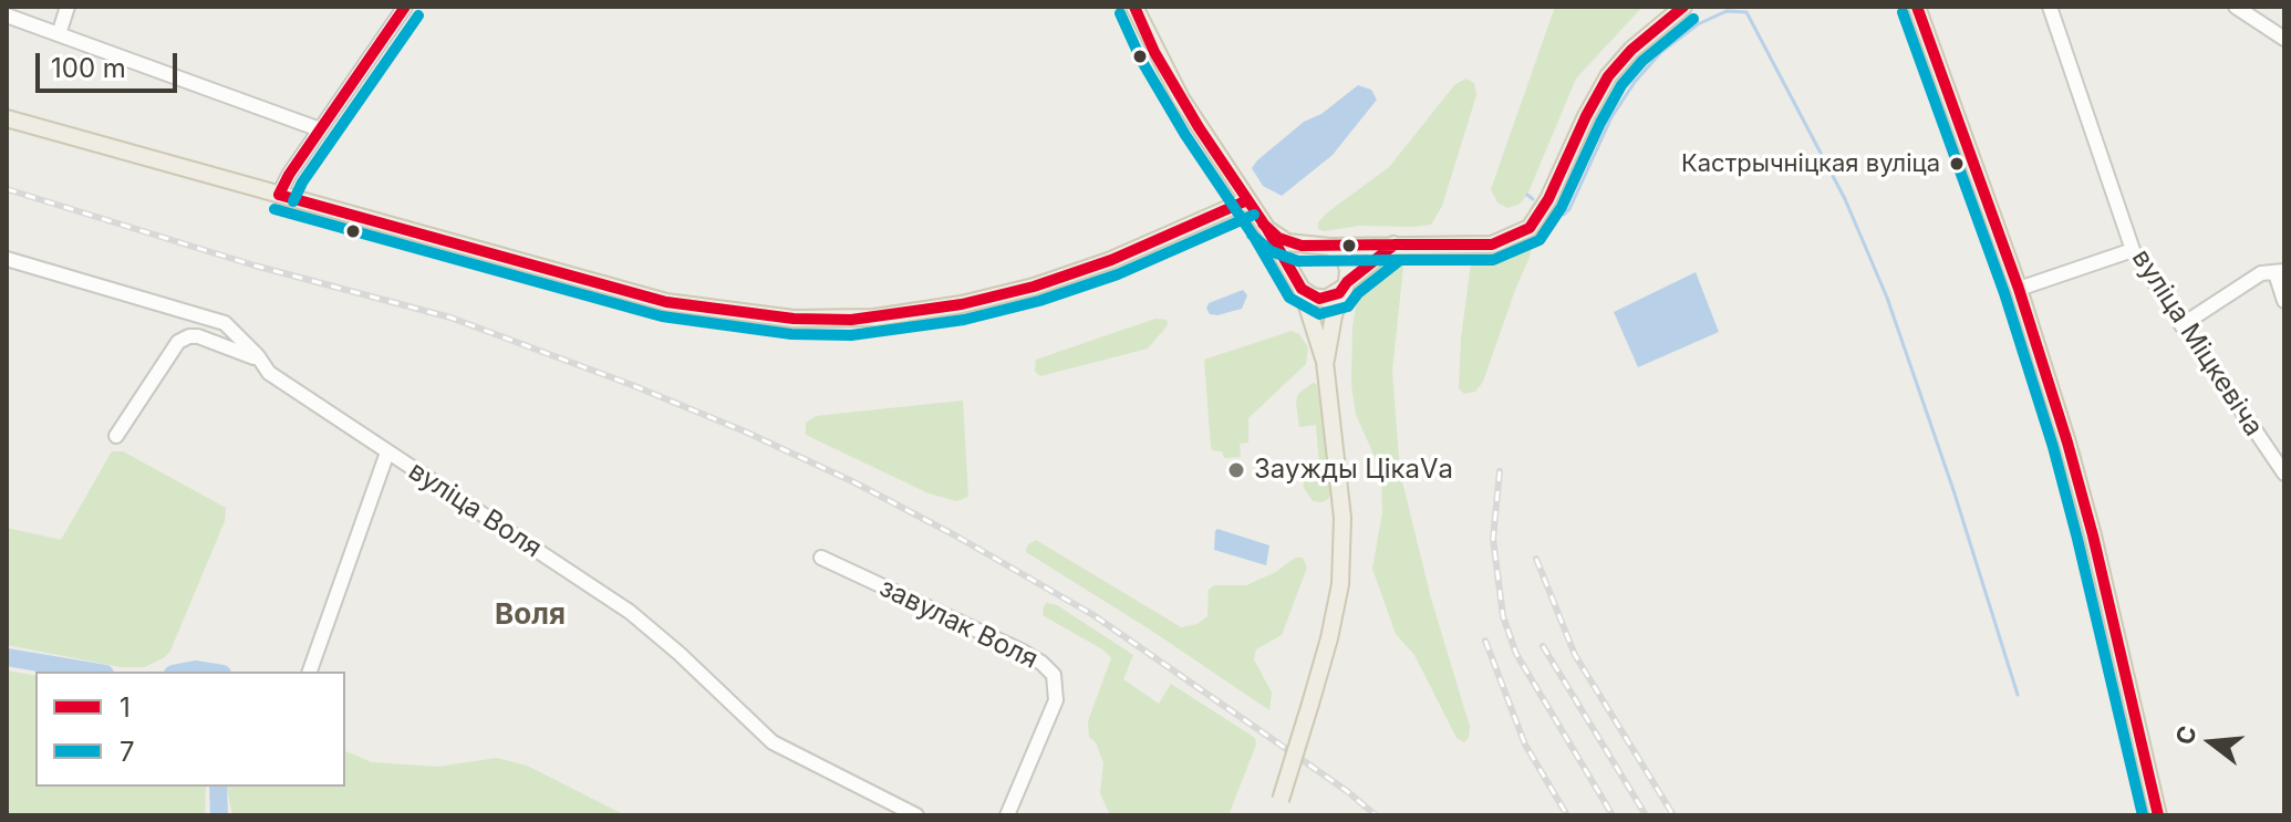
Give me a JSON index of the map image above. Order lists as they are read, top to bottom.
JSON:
{
  "streets": {
    "street": ["вуліца Міцкевіча", "вуліца Воля", "завулак Воля"]
  },
  "districts": ["Воля"],
  "places": ["Кастрычніцкая вуліца", "Заужды ЦікаVа"],
  "lines": ["transit line 1", "transit line 7"],
  "legend": ["1", "7"],
  "scale_bar": "100 m",
  "north": "left"
}
